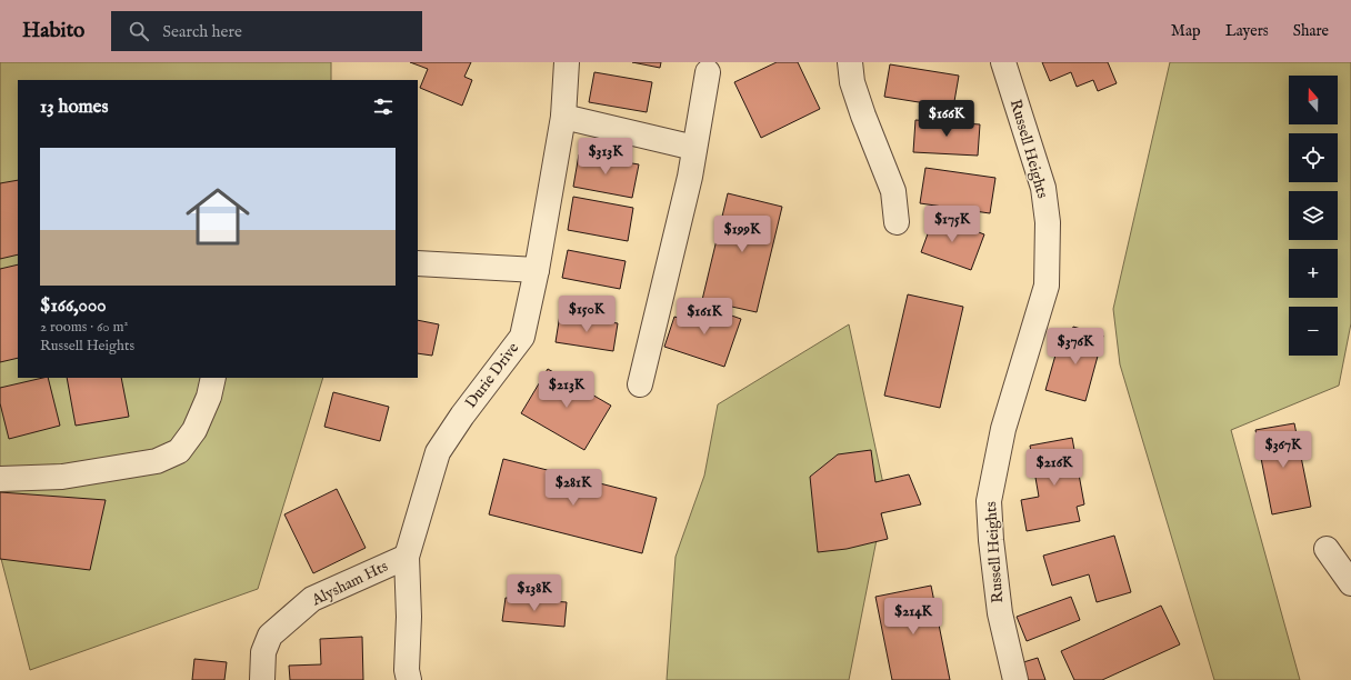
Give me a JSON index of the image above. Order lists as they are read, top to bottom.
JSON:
{
  "streets": {
    "street": ["Russell Heights", "Durie Drive", "Alysham Hts"]
  },
  "crossings": [
    ["Durie Drive", "Alysham Hts"]
  ],
  "north": "top",
  "page": {
    "header": "Habito",
    "search": "Search here",
    "nav": ["Map", "Layers", "Share"],
    "map_buttons": ["+", "−"],
    "heading": "13 homes",
    "price": [
      "$166K",
      "$313K",
      "$175K",
      "$199K",
      "$150K",
      "$161K",
      "$376K",
      "$213K",
      "$367K",
      "$216K",
      "$281K",
      "$138K",
      "$214K"
    ],
    "list": [
      {
        "name": "$166,000",
        "note": "2 rooms · 60 m² · Russell Heights"
      }
    ]
  }
}
